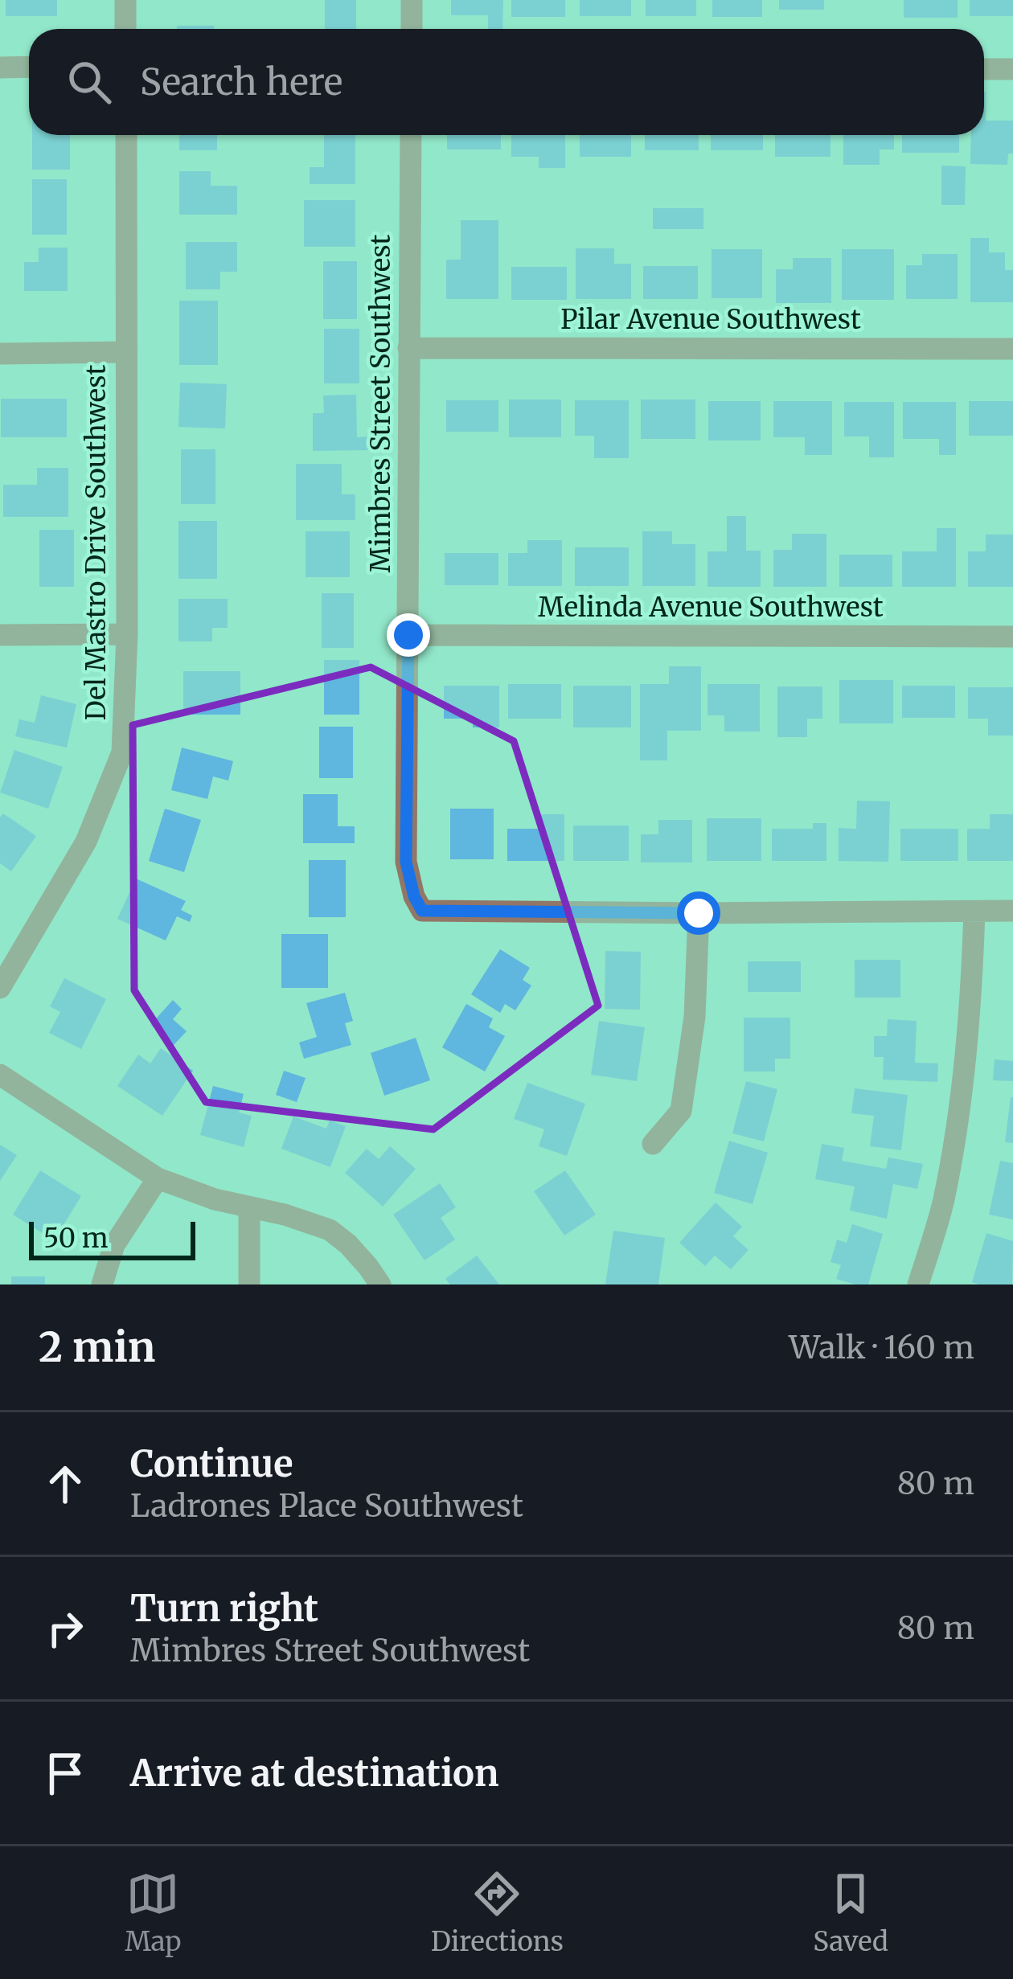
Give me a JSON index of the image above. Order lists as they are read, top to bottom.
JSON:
{
  "streets": {
    "street": [
      "Pilar Avenue Southwest",
      "Mimbres Street Southwest",
      "Del Mastro Drive Southwest",
      "Melinda Avenue Southwest"
    ]
  },
  "crossings": [
    ["Pilar Avenue Southwest", "Mimbres Street Southwest"],
    ["Mimbres Street Southwest", "Melinda Avenue Southwest"]
  ],
  "scale_bar": "50 m",
  "page": {
    "search": "Search here",
    "scale": "50 m",
    "heading": ["2 min", "Walk · 160 m"],
    "list": [
      ["Continue", "Ladrones Place Southwest", "80 m"],
      ["Turn right", "Mimbres Street Southwest", "80 m"],
      "Arrive at destination"
    ],
    "nav": ["Map", "Directions", "Saved"]
  }
}
